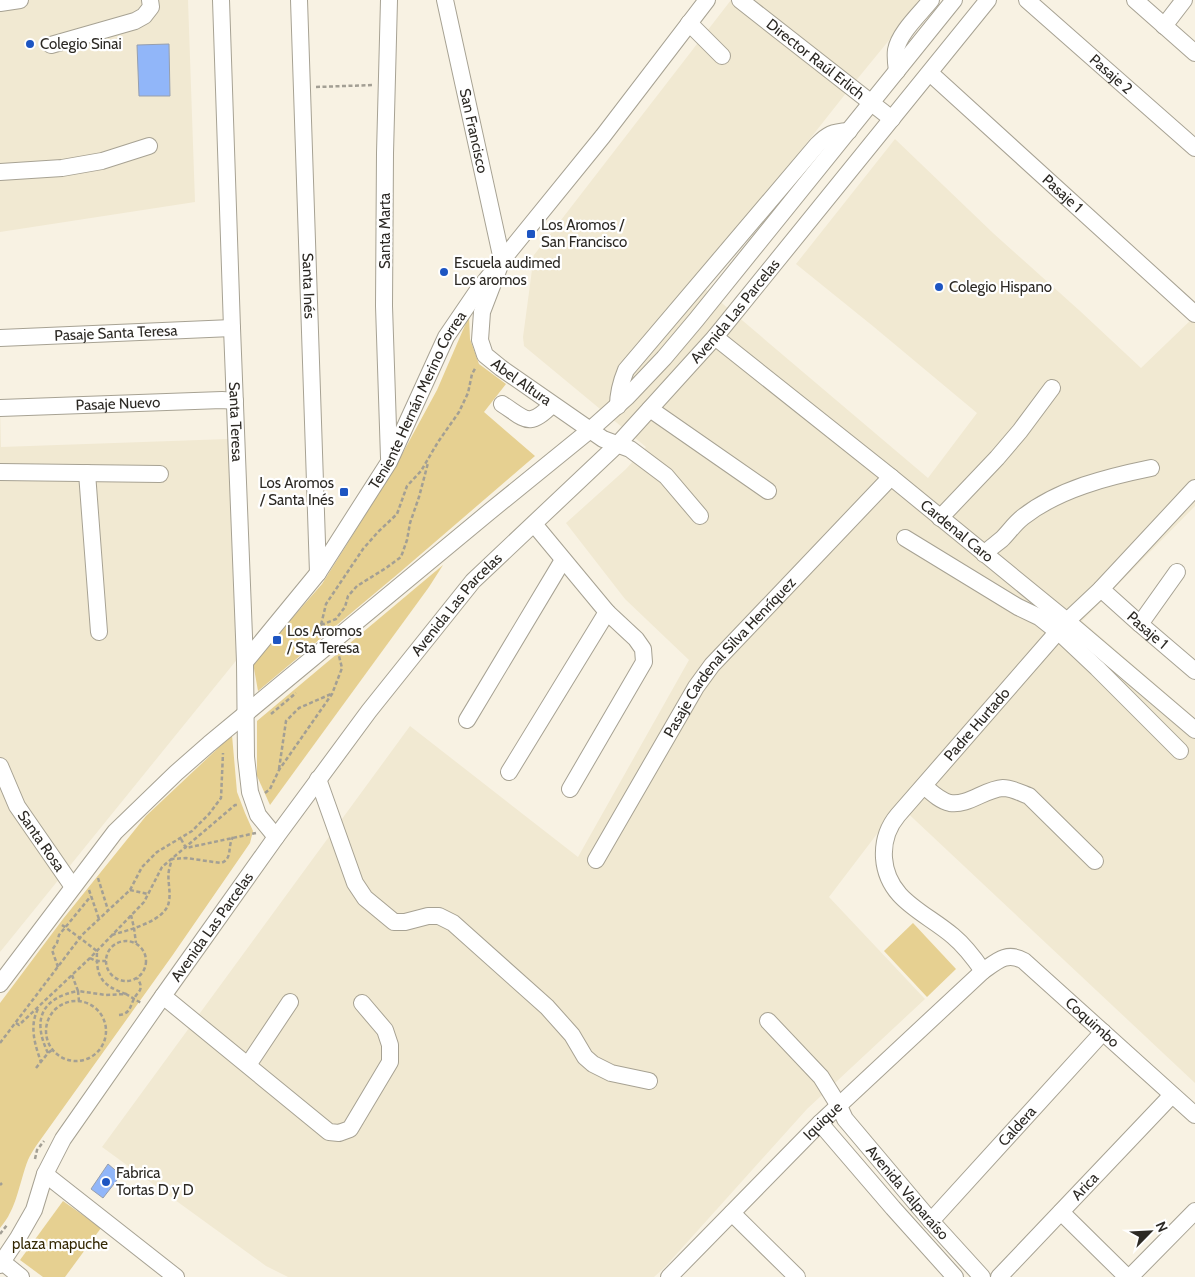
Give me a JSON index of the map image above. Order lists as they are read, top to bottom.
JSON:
{
  "streets": {
    "street": [
      "Director Raúl Erlich",
      "Pasaje 2",
      "San Francisco",
      "Pasaje 1",
      "Santa Marta",
      "Santa Inés",
      "Avenida Las Parcelas",
      "Pasaje Santa Teresa",
      "Abel Altura",
      "Teniente Hernán Merino Correa",
      "Pasaje Nuevo",
      "Santa Teresa",
      "Cardenal Caro",
      "Pasaje Cardenal Silva Henríquez",
      "Padre Hurtado",
      "Santa Rosa",
      "Coquimbo",
      "Iquique",
      "Caldera",
      "Arica",
      "Avenida Valparaíso"
    ]
  },
  "crossings": [
    ["Director Raúl Erlich", "Avenida Las Parcelas"],
    ["San Francisco", "Abel Altura"],
    ["San Francisco", "Teniente Hernán Merino Correa"],
    ["Pasaje 1", "Avenida Las Parcelas"],
    ["Pasaje 1", "Padre Hurtado"],
    ["Santa Marta", "Teniente Hernán Merino Correa"],
    ["Santa Inés", "Teniente Hernán Merino Correa"],
    ["Avenida Las Parcelas", "Abel Altura"],
    ["Avenida Las Parcelas", "Santa Teresa"],
    ["Avenida Las Parcelas", "Cardenal Caro"],
    ["Pasaje Santa Teresa", "Santa Teresa"],
    ["Abel Altura", "Teniente Hernán Merino Correa"],
    ["Teniente Hernán Merino Correa", "Santa Teresa"],
    ["Pasaje Nuevo", "Santa Teresa"],
    ["Cardenal Caro", "Pasaje Cardenal Silva Henríquez"],
    ["Cardenal Caro", "Padre Hurtado"],
    ["Padre Hurtado", "Coquimbo"],
    ["Padre Hurtado", "Iquique"],
    ["Coquimbo", "Iquique"],
    ["Coquimbo", "Caldera"],
    ["Coquimbo", "Arica"],
    ["Iquique", "Avenida Valparaíso"],
    ["Caldera", "Avenida Valparaíso"]
  ],
  "parks": ["plaza mapuche"],
  "places": {
    "other": [
      "Colegio Sinai",
      "Escuela audimed Los aromos",
      "Colegio Hispano",
      "Fabrica Tortas D y D"
    ],
    "transit": ["Los Aromos / San Francisco", "Los Aromos / Santa Inés", "Los Aromos / Sta Teresa"]
  },
  "north": "top right"
}
